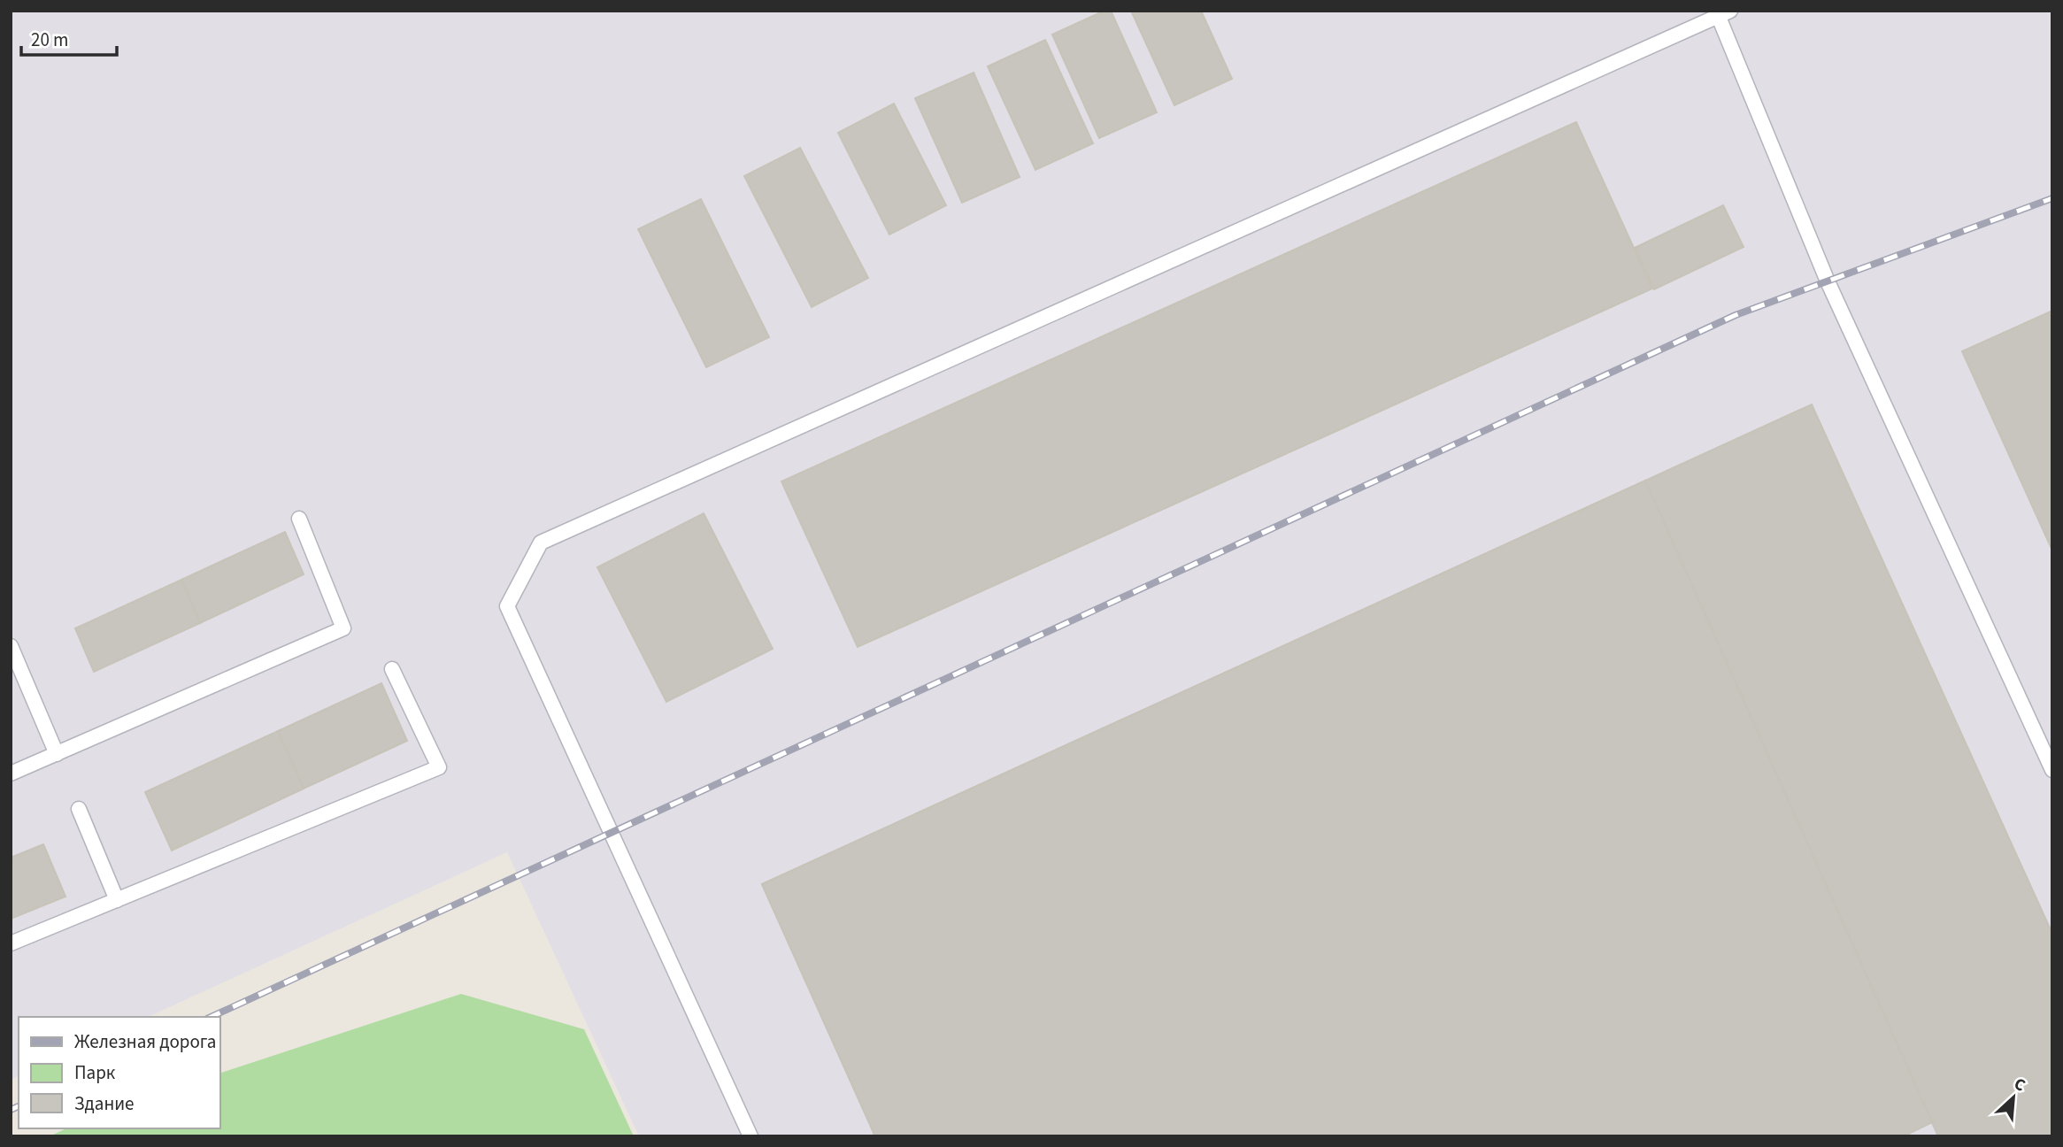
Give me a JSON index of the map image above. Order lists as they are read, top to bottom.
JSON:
{
  "legend": ["Железная дорога", "Парк", "Здание"],
  "scale_bar": "20 m",
  "north": "top right"
}
